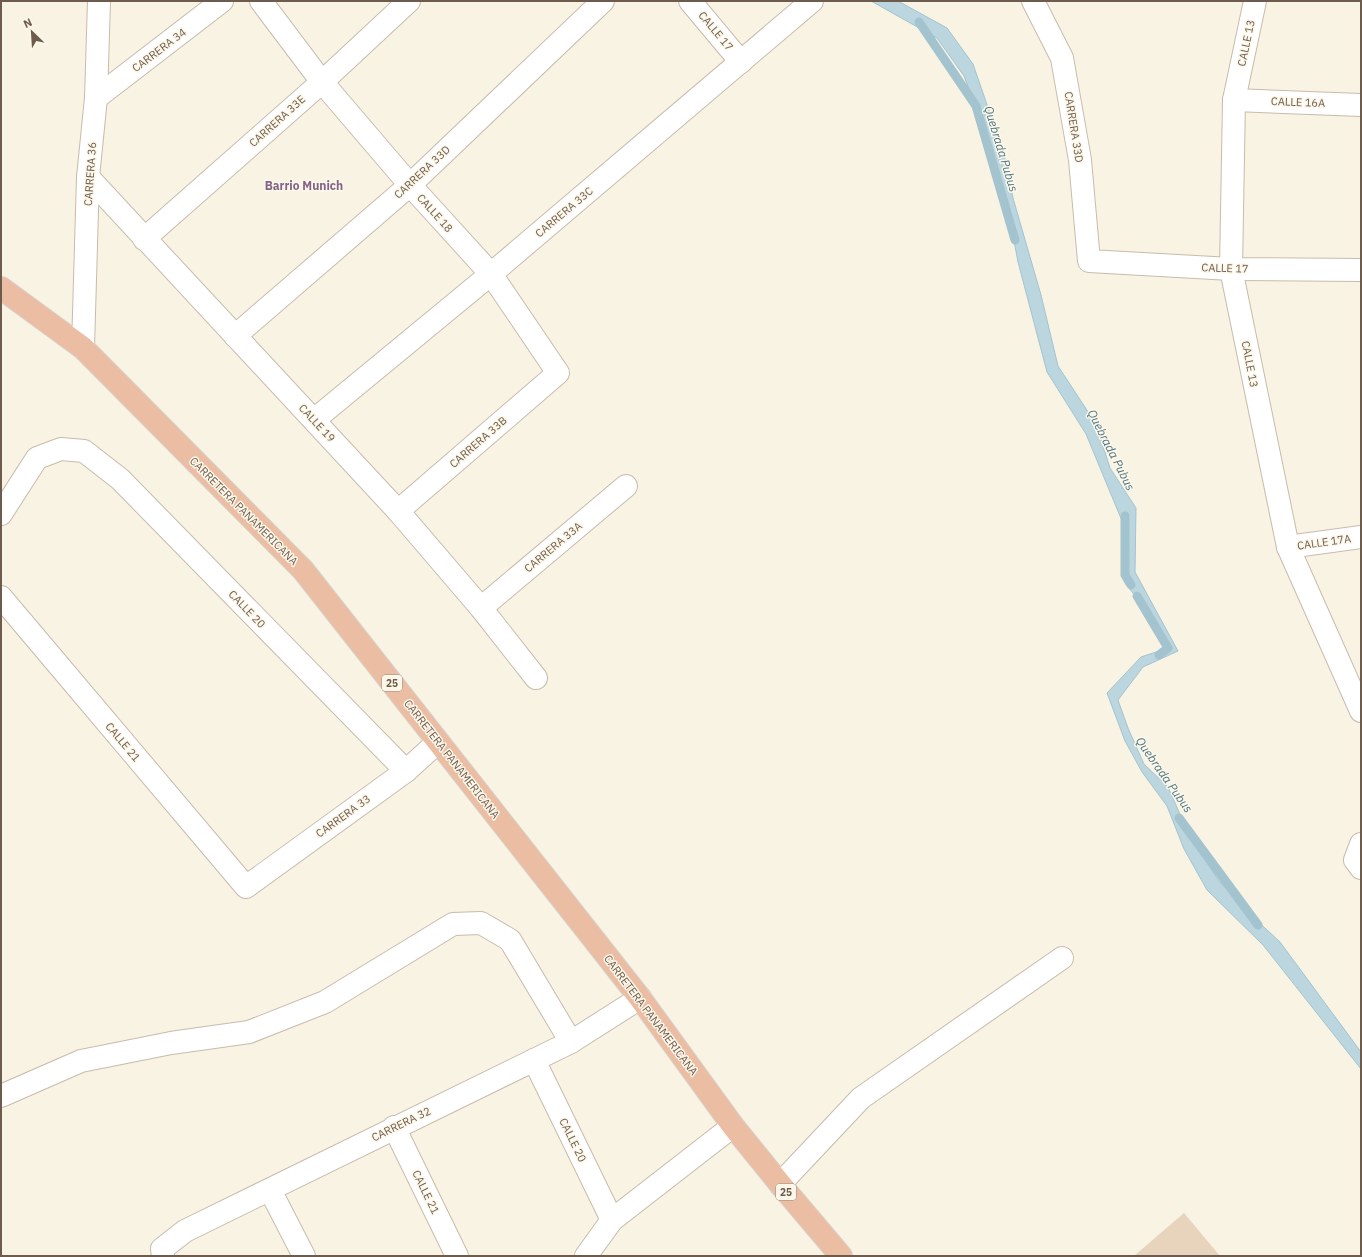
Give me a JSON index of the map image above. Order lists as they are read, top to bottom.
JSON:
{
  "streets": {
    "highway": ["CARRETERA PANAMERICANA", "25"],
    "street": [
      "CALLE 17",
      "CALLE 13",
      "CARRERA 34",
      "CALLE 16A",
      "CARRERA 33E",
      "CARRERA 33D",
      "CARRERA 36",
      "CARRERA 33C",
      "CALLE 18",
      "CALLE 19",
      "CARRERA 33B",
      "CALLE 17A",
      "CARRERA 33A",
      "CALLE 20",
      "CALLE 21",
      "CARRERA 33",
      "CARRERA 32"
    ]
  },
  "crossings": [
    ["CALLE 17", "CALLE 13"],
    ["CALLE 17", "CARRERA 33D"],
    ["CALLE 17", "CARRERA 33C"],
    ["CALLE 13", "CALLE 16A"],
    ["CALLE 13", "CALLE 17A"],
    ["CARRERA 34", "CARRERA 36"],
    ["CARRERA 33E", "CALLE 18"],
    ["CARRERA 33E", "CALLE 19"],
    ["CARRERA 33D", "CALLE 18"],
    ["CARRERA 33D", "CALLE 19"],
    ["CARRERA 36", "CALLE 19"],
    ["CARRERA 36", "CARRETERA PANAMERICANA"],
    ["CARRERA 33C", "CALLE 18"],
    ["CARRERA 33C", "CALLE 19"],
    ["CALLE 18", "CARRERA 33B"],
    ["CALLE 19", "CARRERA 33B"],
    ["CALLE 19", "CARRERA 33A"],
    ["CARRETERA PANAMERICANA", "CARRERA 33"],
    ["CARRETERA PANAMERICANA", "CARRERA 32"],
    ["CALLE 20", "CARRERA 33"],
    ["CALLE 20", "CARRERA 32"],
    ["CALLE 21", "CARRERA 33"],
    ["CALLE 21", "CARRERA 32"]
  ],
  "districts": ["Barrio Munich"],
  "water": ["Quebrada Pubus"],
  "north": "top left"
}
